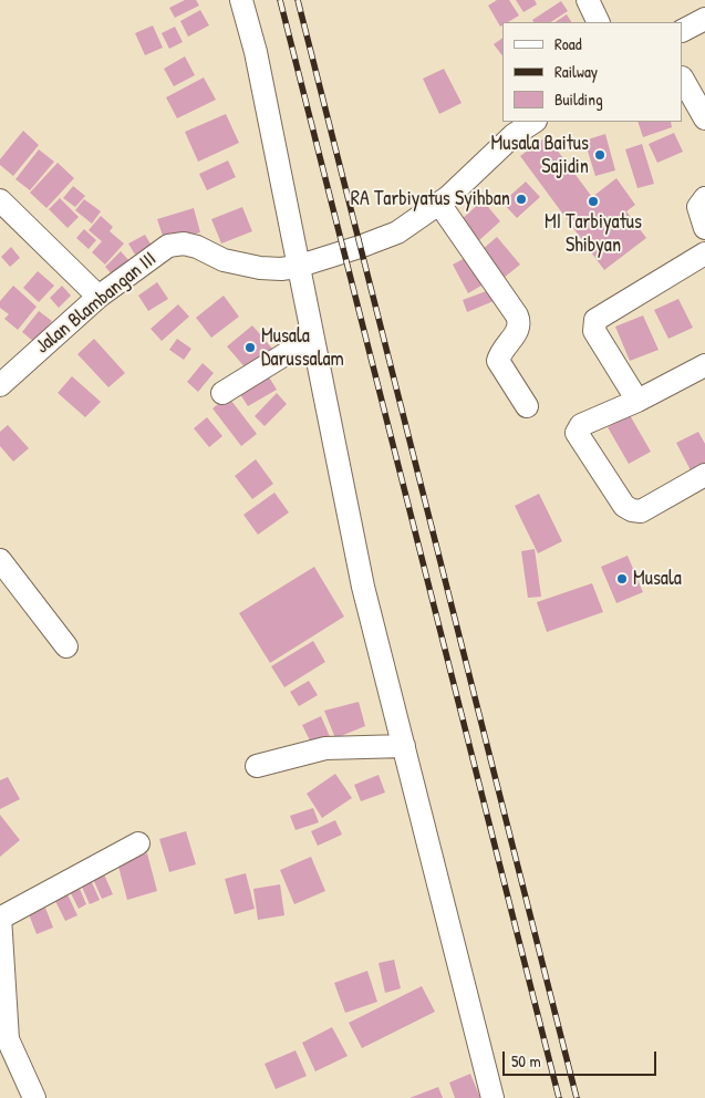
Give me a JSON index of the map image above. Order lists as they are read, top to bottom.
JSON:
{
  "streets": {
    "street": ["Jalan Blambangan III"]
  },
  "places": [
    "Musala Baitus Sajidin",
    "RA Tarbiyatus Syihban",
    "MI Tarbiyatus Shibyan",
    "Musala Darussalam",
    "Musala"
  ],
  "legend": ["Road", "Railway", "Building"],
  "scale_bar": "50 m"
}
